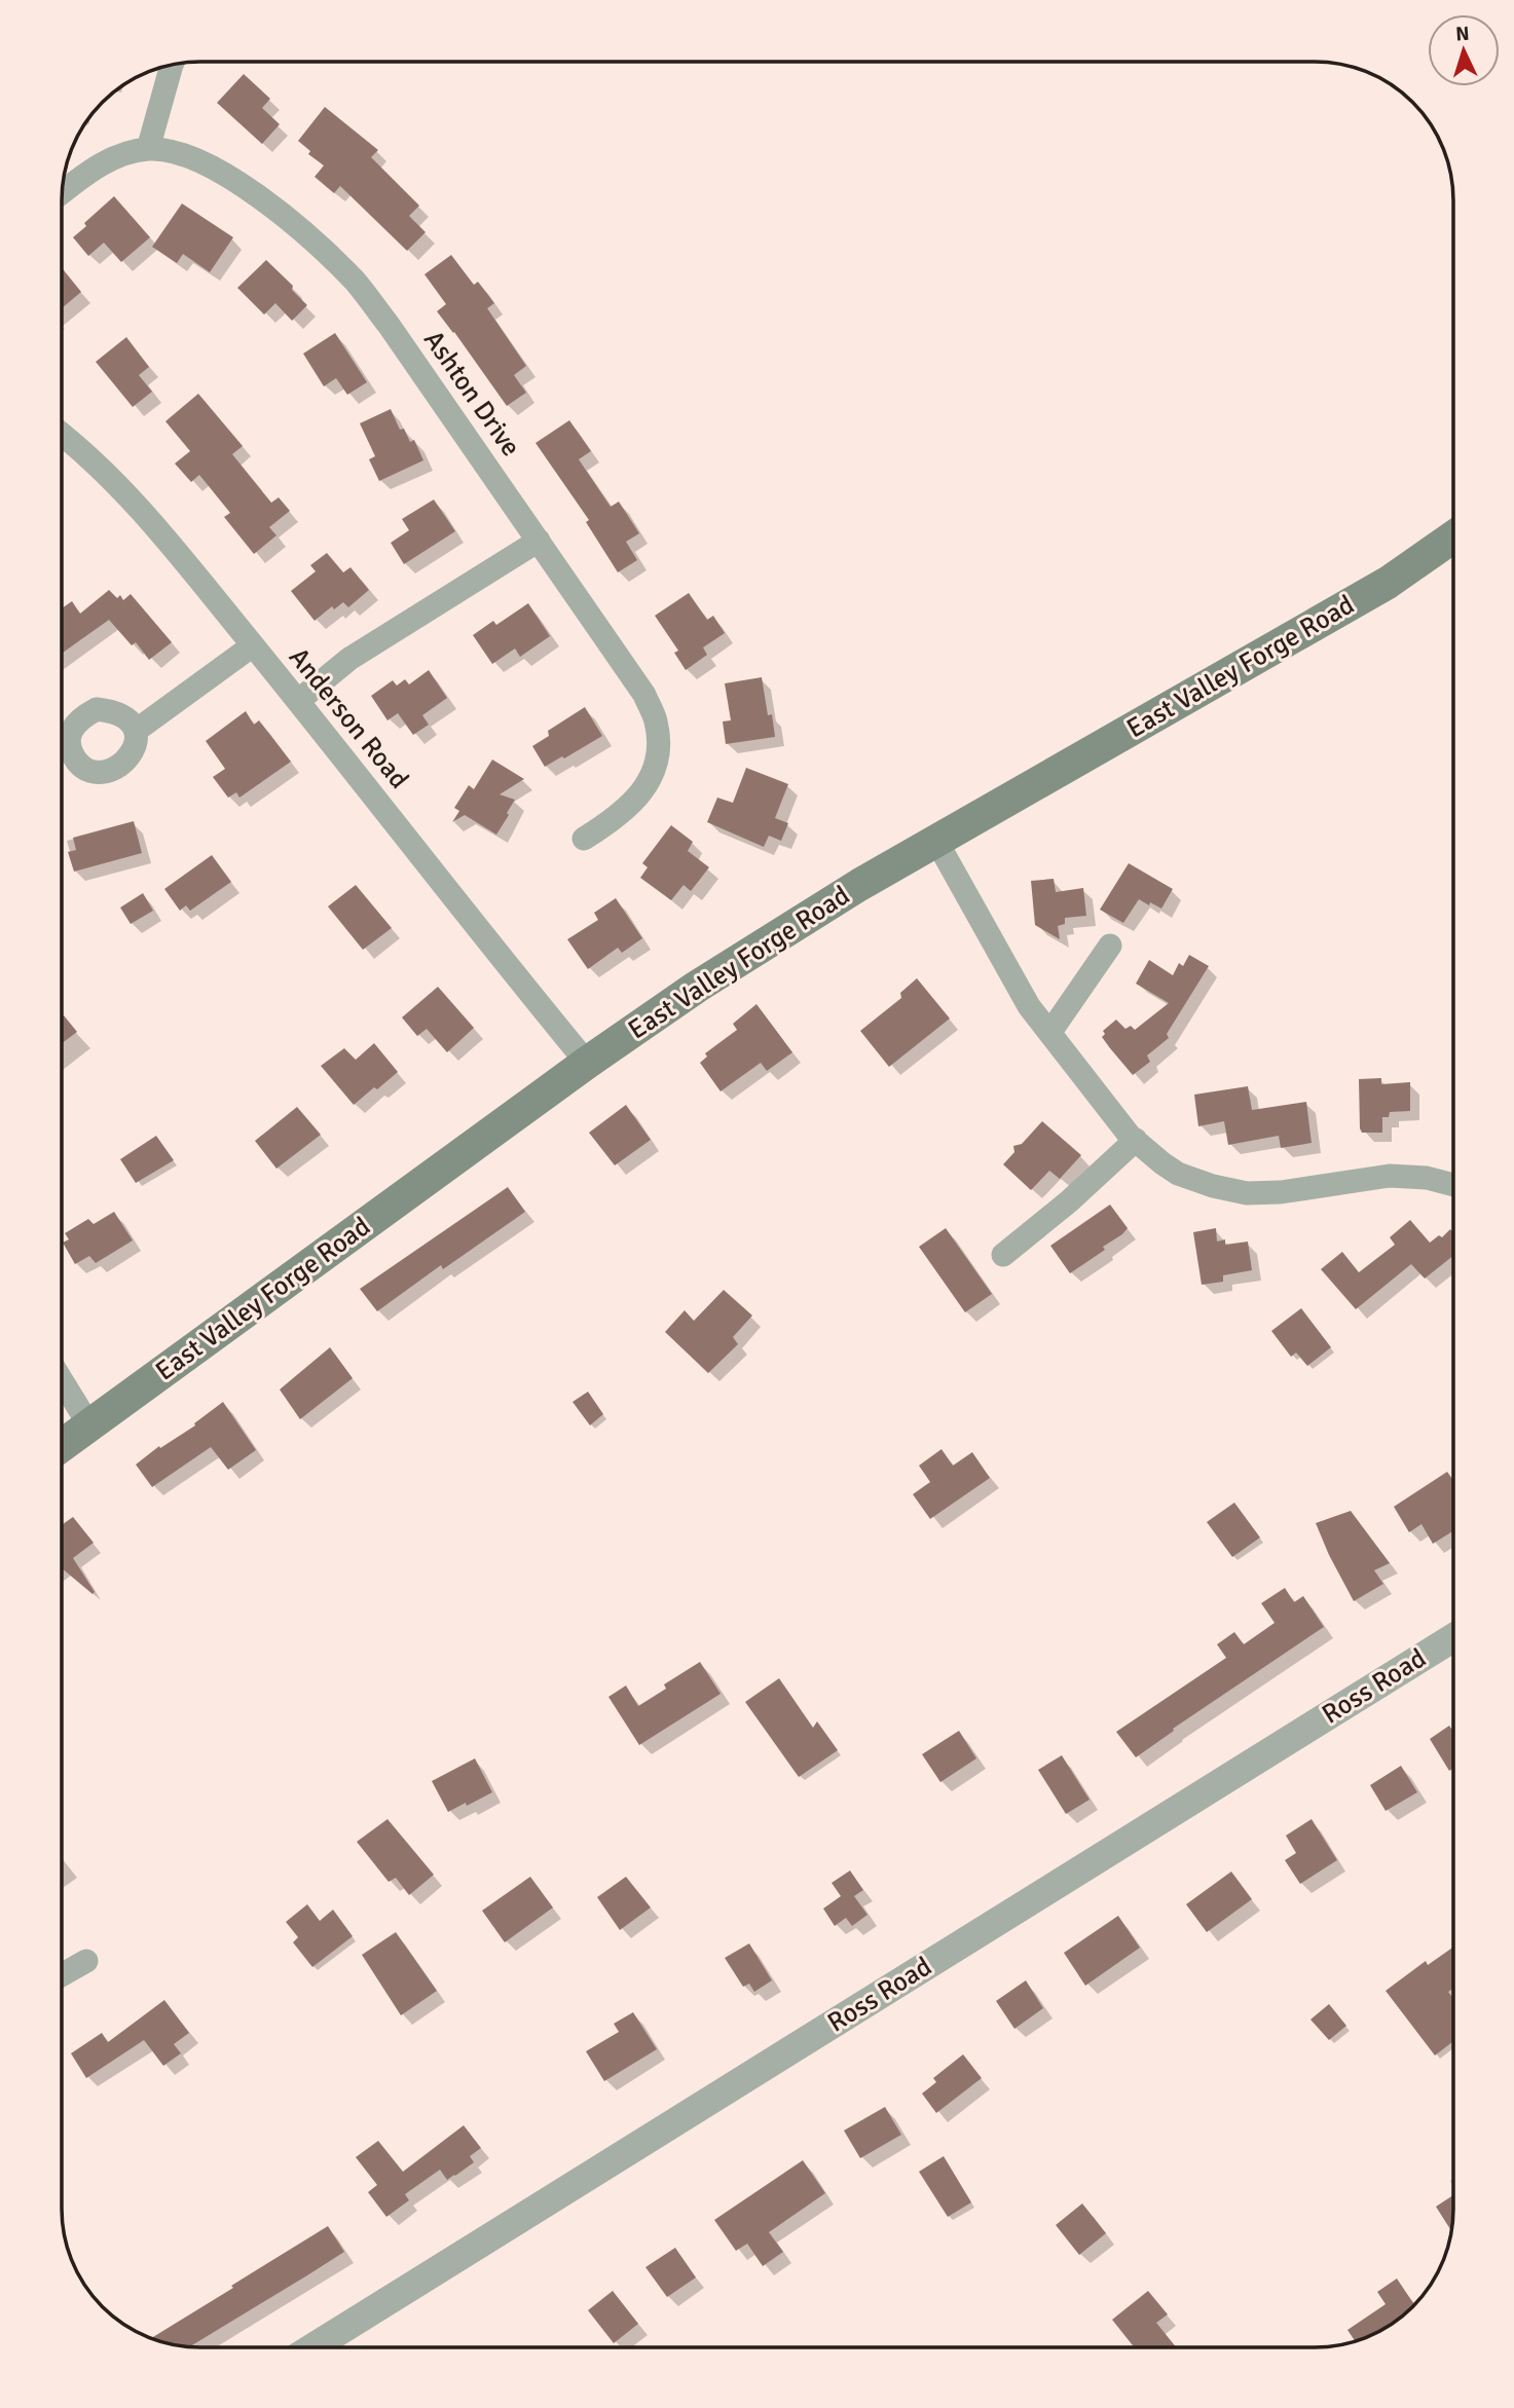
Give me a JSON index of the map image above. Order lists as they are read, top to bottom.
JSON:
{
  "streets": {
    "main road": ["East Valley Forge Road"],
    "street": ["Ashton Drive", "Anderson Road", "Ross Road"]
  },
  "crossings": [
    ["East Valley Forge Road", "Anderson Road"]
  ],
  "north": "top"
}
